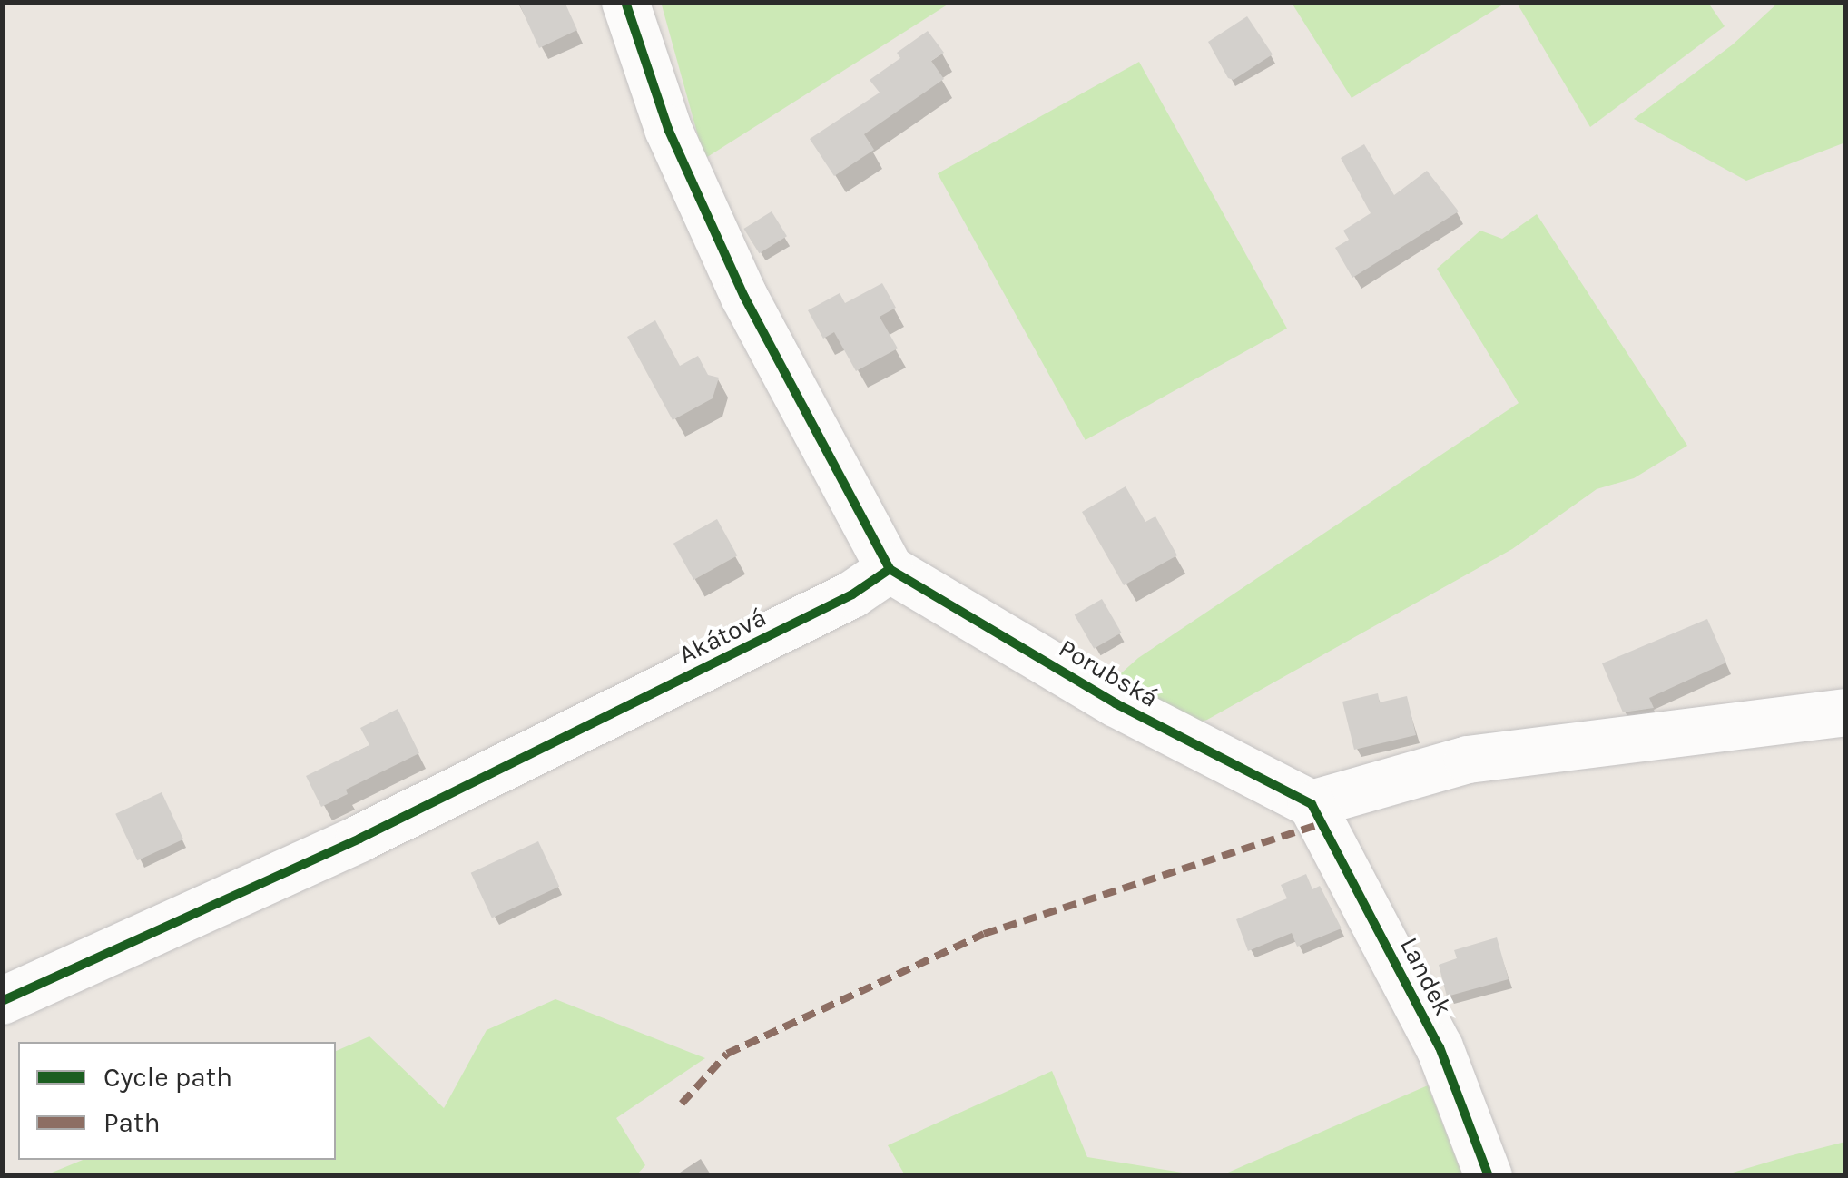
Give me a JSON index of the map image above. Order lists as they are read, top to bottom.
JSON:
{
  "streets": {
    "street": ["Akátová", "Porubská", "Landek"]
  },
  "crossings": [
    ["Akátová", "Porubská"],
    ["Porubská", "Landek"]
  ],
  "legend": ["Cycle path", "Path"]
}
